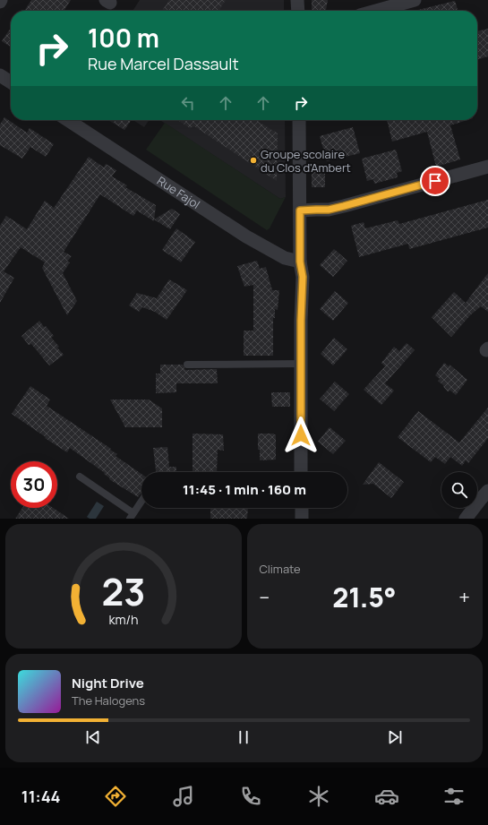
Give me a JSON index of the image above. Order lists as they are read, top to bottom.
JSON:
{
  "streets": {
    "street": ["Rue Fajol"]
  },
  "places": ["Groupe scolaire du Clos d'Ambert"],
  "page": {
    "turn": ["100 m", "Rue Marcel Dassault"],
    "limit": "30",
    "trip": "11:45 · 1 min · 160 m",
    "tile": "Climate",
    "heat": ["−", "21.5°", "+"],
    "song": ["Night Drive", "The Halogens"],
    "tabs": "11:44",
    "gauge": ["23", "km/h"]
  }
}
